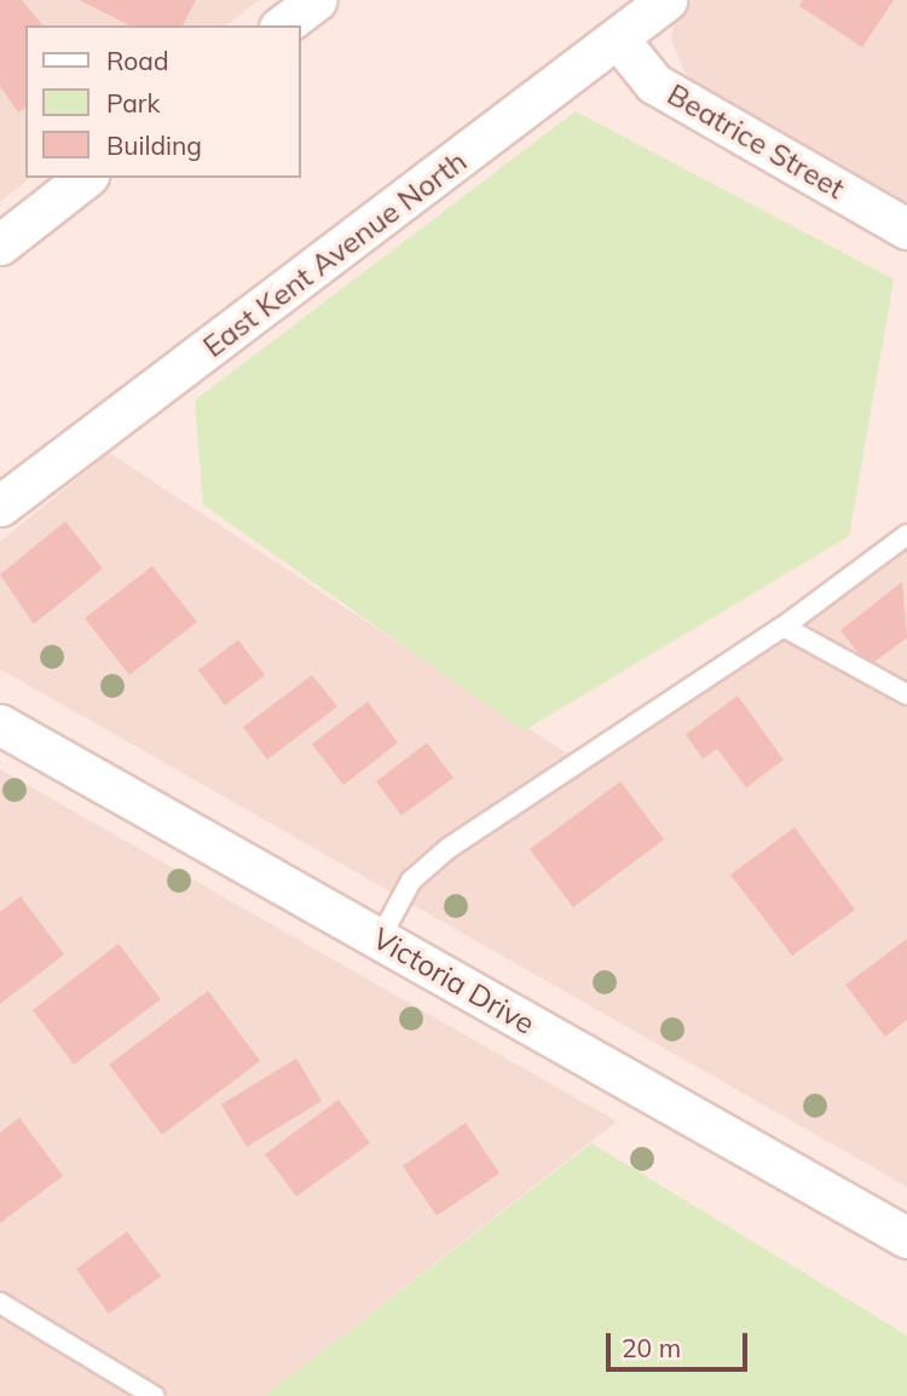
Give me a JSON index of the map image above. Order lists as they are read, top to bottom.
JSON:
{
  "streets": {
    "street": ["Beatrice Street", "East Kent Avenue North", "Victoria Drive"]
  },
  "crossings": [
    ["Beatrice Street", "East Kent Avenue North"]
  ],
  "legend": ["Road", "Park", "Building"],
  "scale_bar": "20 m"
}
